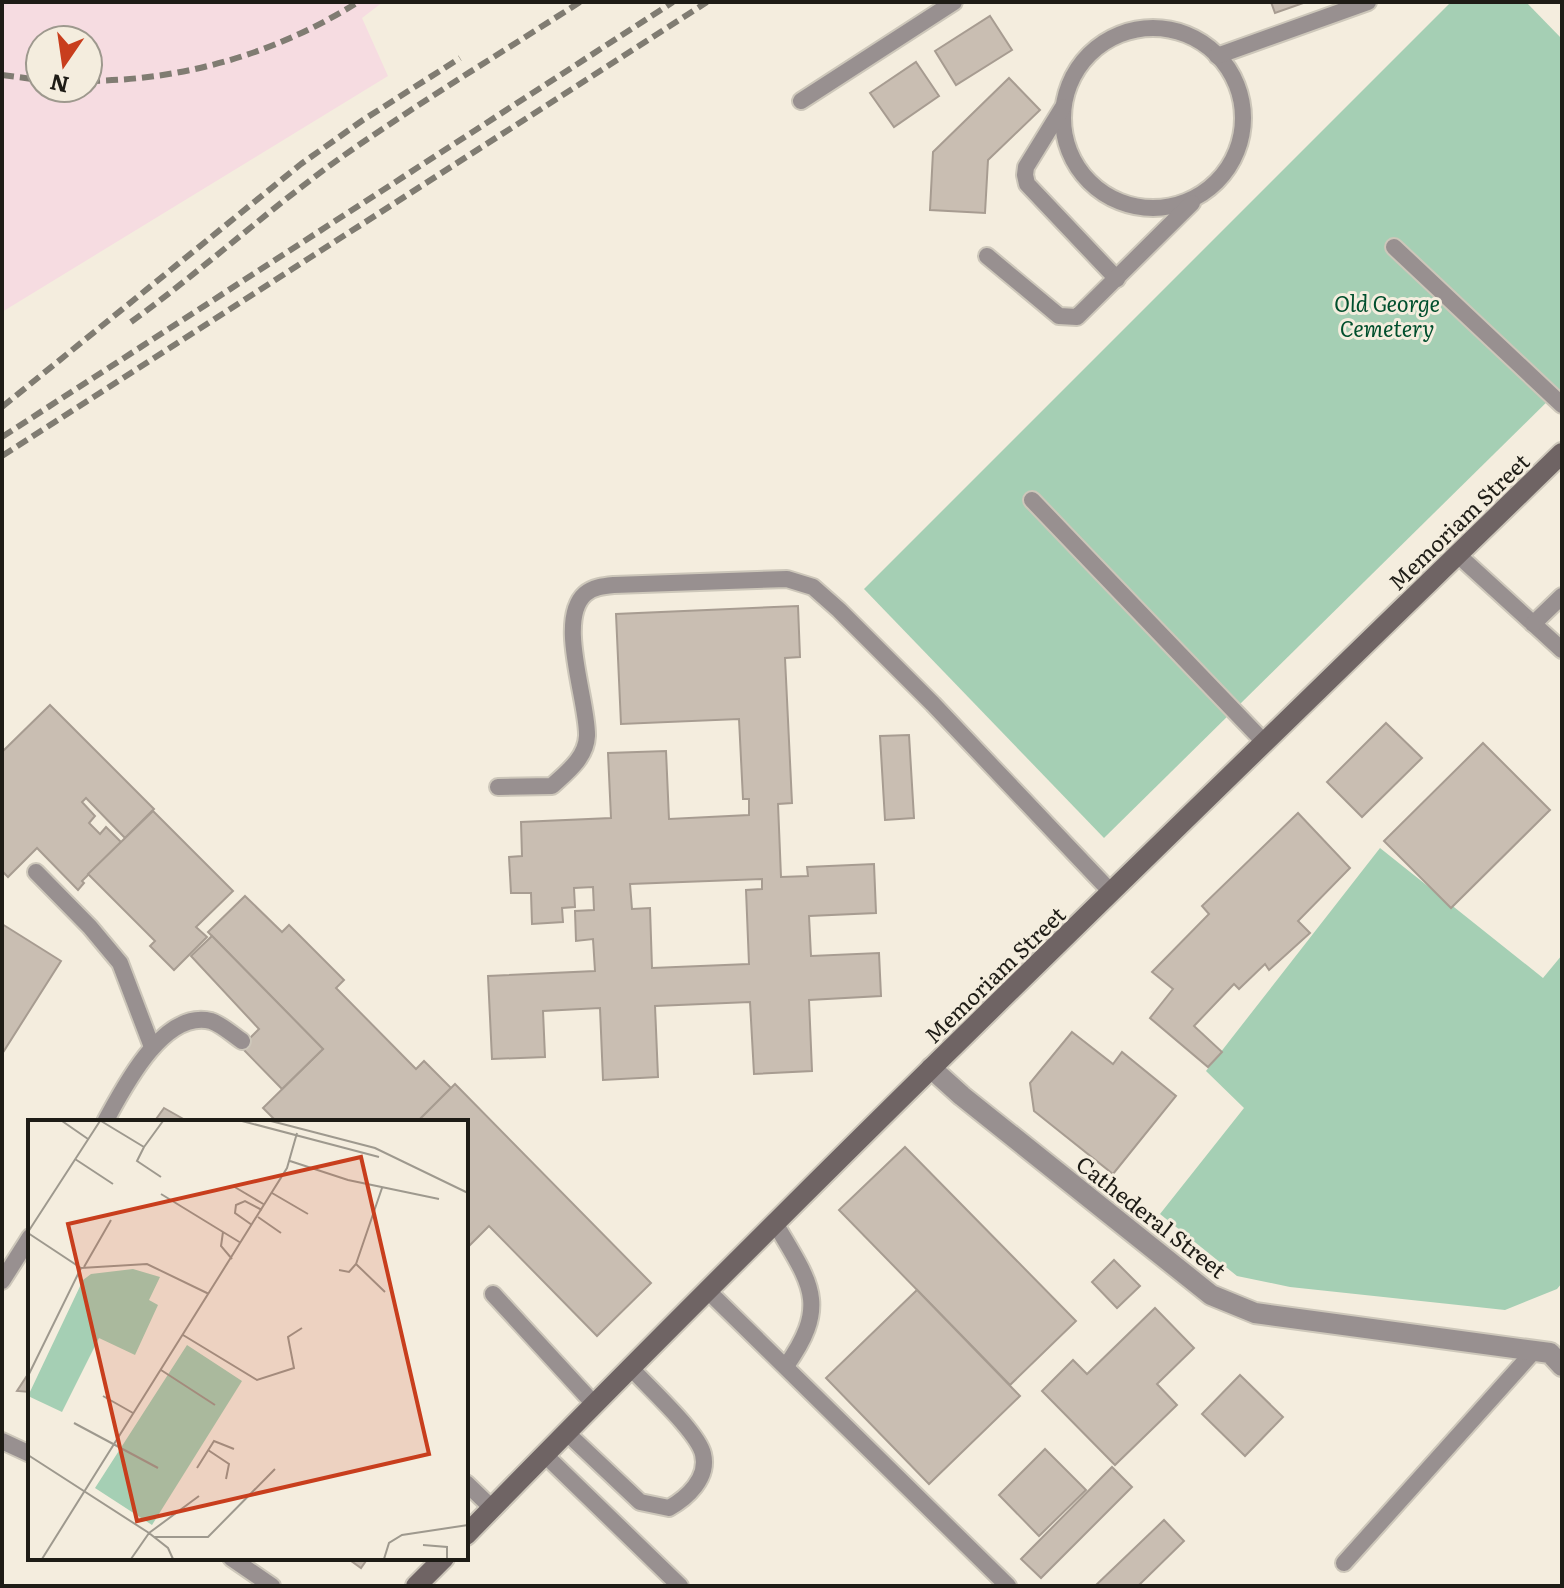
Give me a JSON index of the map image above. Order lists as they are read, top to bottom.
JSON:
{
  "streets": {
    "street": ["Memoriam Street", "Cathederal Street"]
  },
  "crossings": [
    ["Memoriam Street", "Cathederal Street"]
  ],
  "parks": ["Old George Cemetery"],
  "north": "bottom"
}
